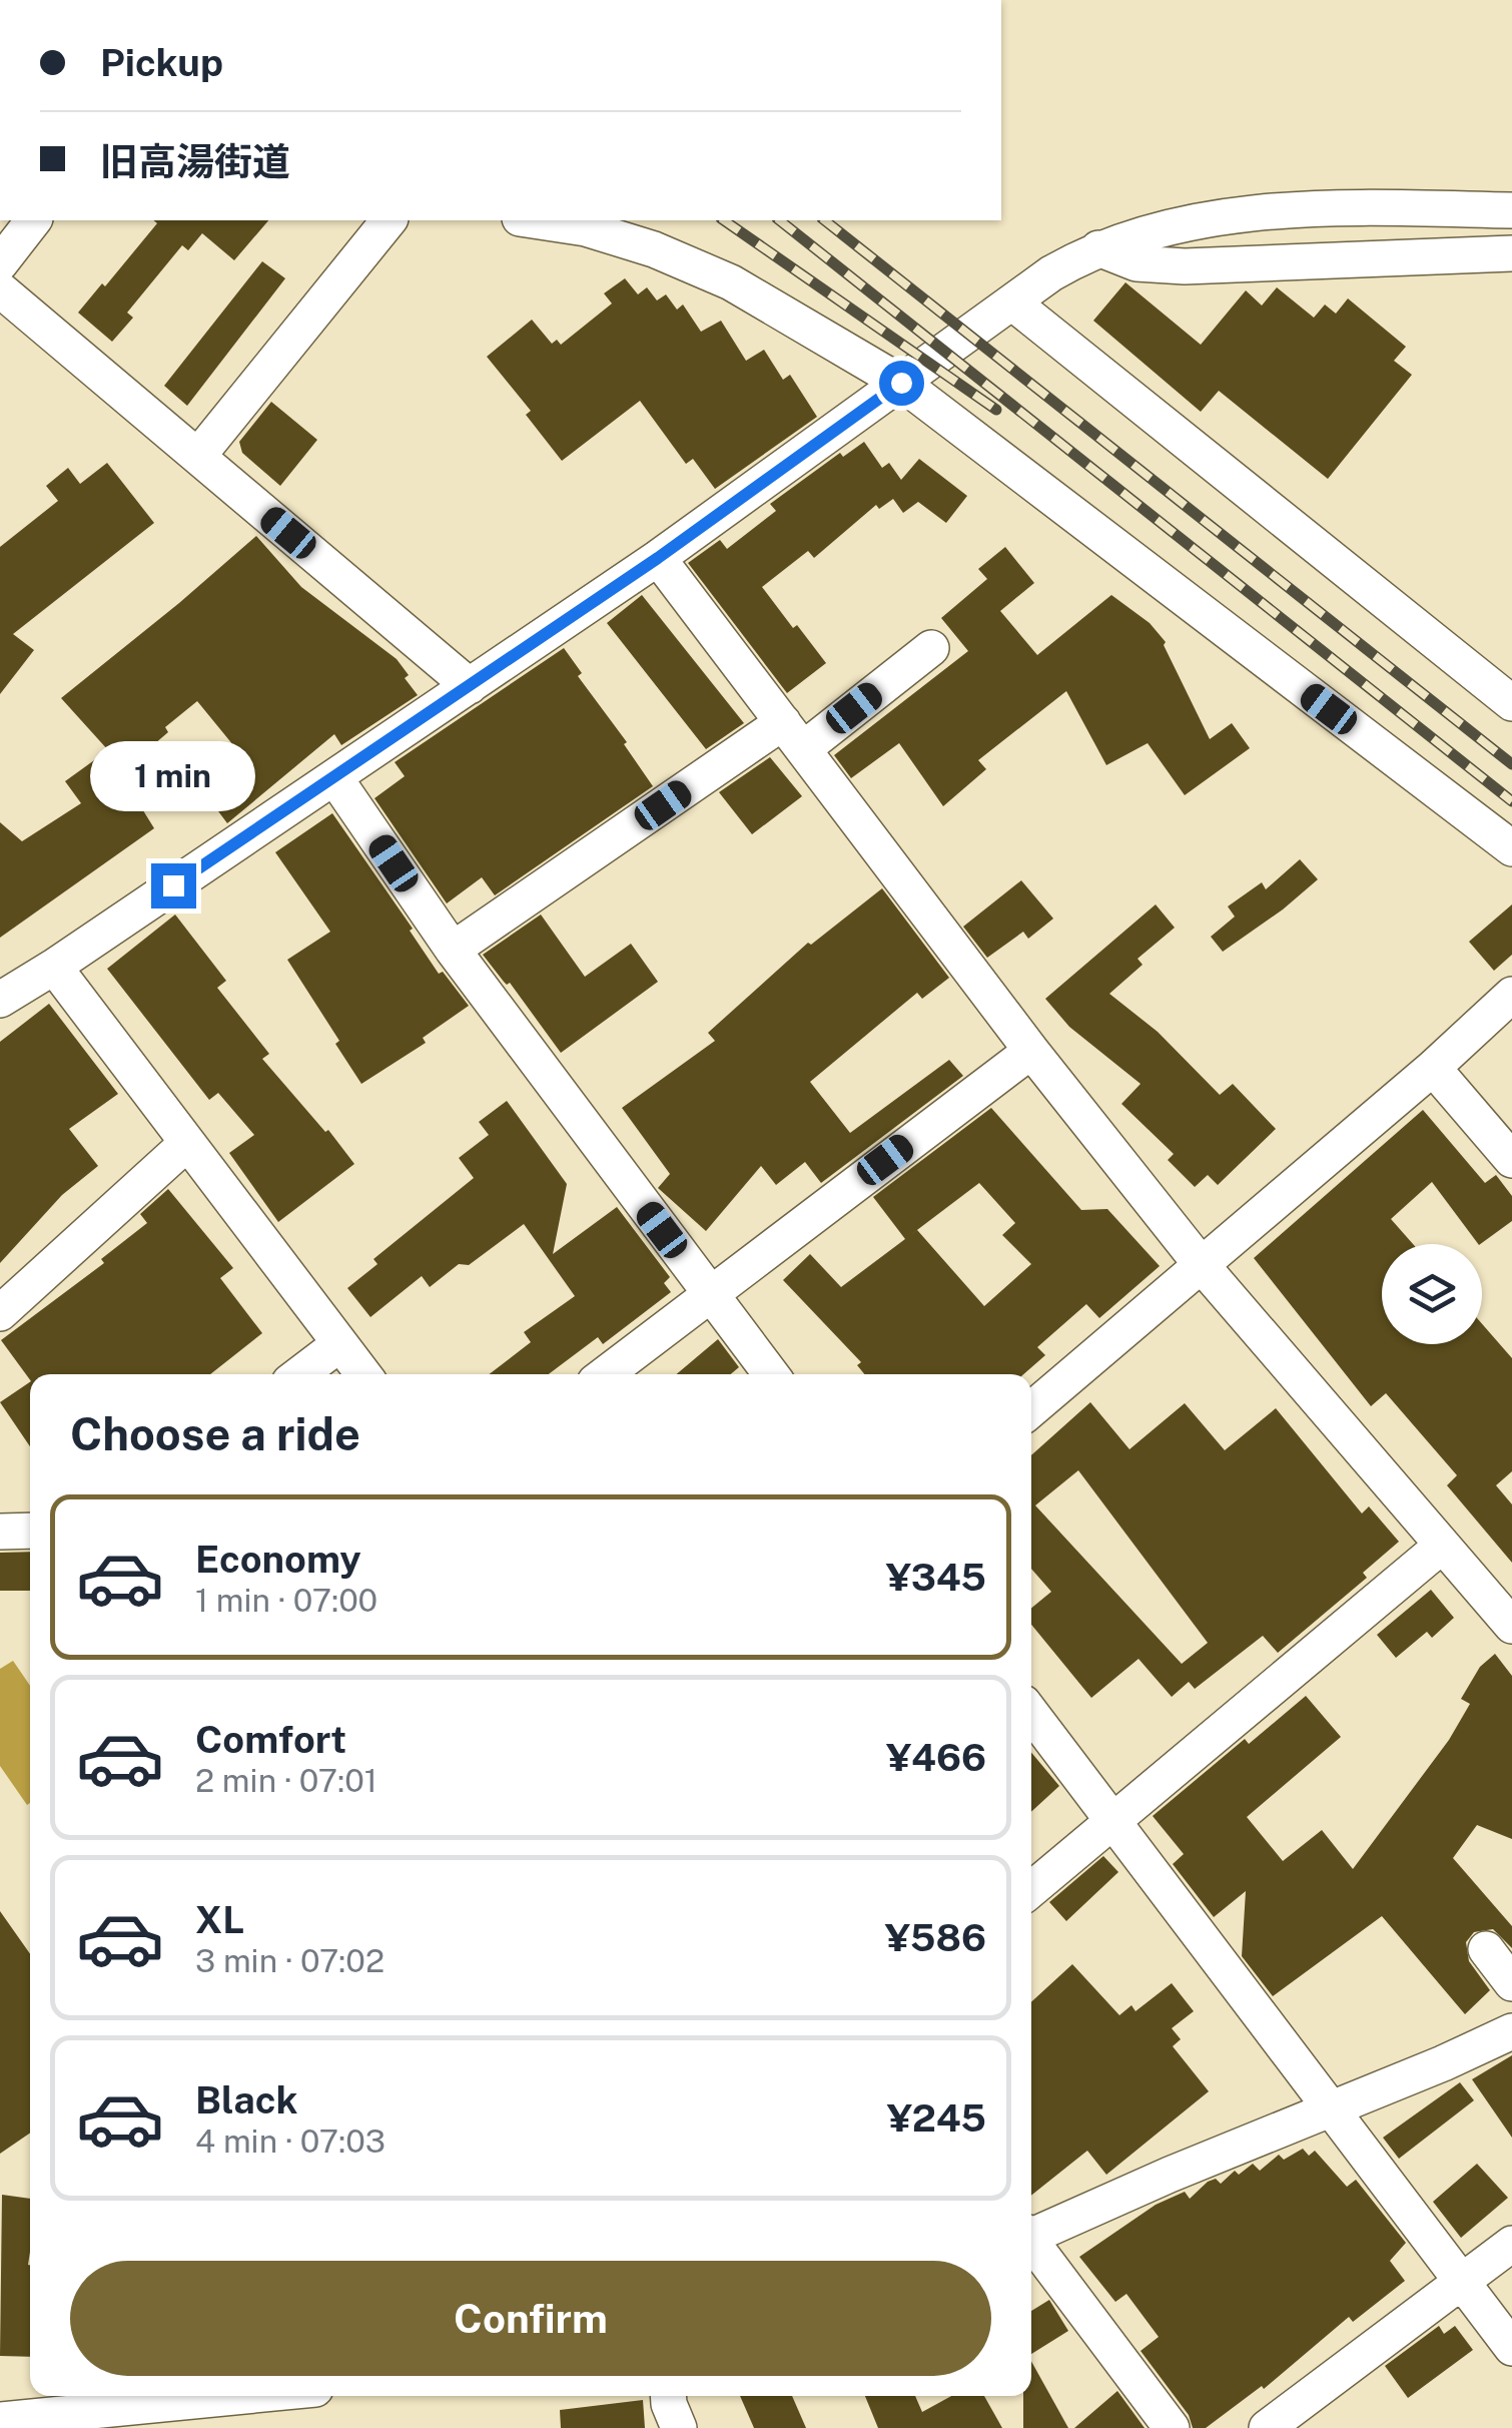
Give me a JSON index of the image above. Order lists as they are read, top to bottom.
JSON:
{
  "page": {
    "banner": ["Pickup", "旧高湯街道"],
    "bubble": "1 min",
    "heading": "Choose a ride",
    "list": [
      {
        "name": "Economy",
        "note": "1 min · 07:00",
        "value": "¥345"
      },
      {
        "name": "Comfort",
        "note": "2 min · 07:01",
        "value": "¥466"
      },
      {
        "name": "XL",
        "note": "3 min · 07:02",
        "value": "¥586"
      },
      {
        "name": "Black",
        "note": "4 min · 07:03",
        "value": "¥245"
      }
    ],
    "buttons": "Confirm"
  }
}
